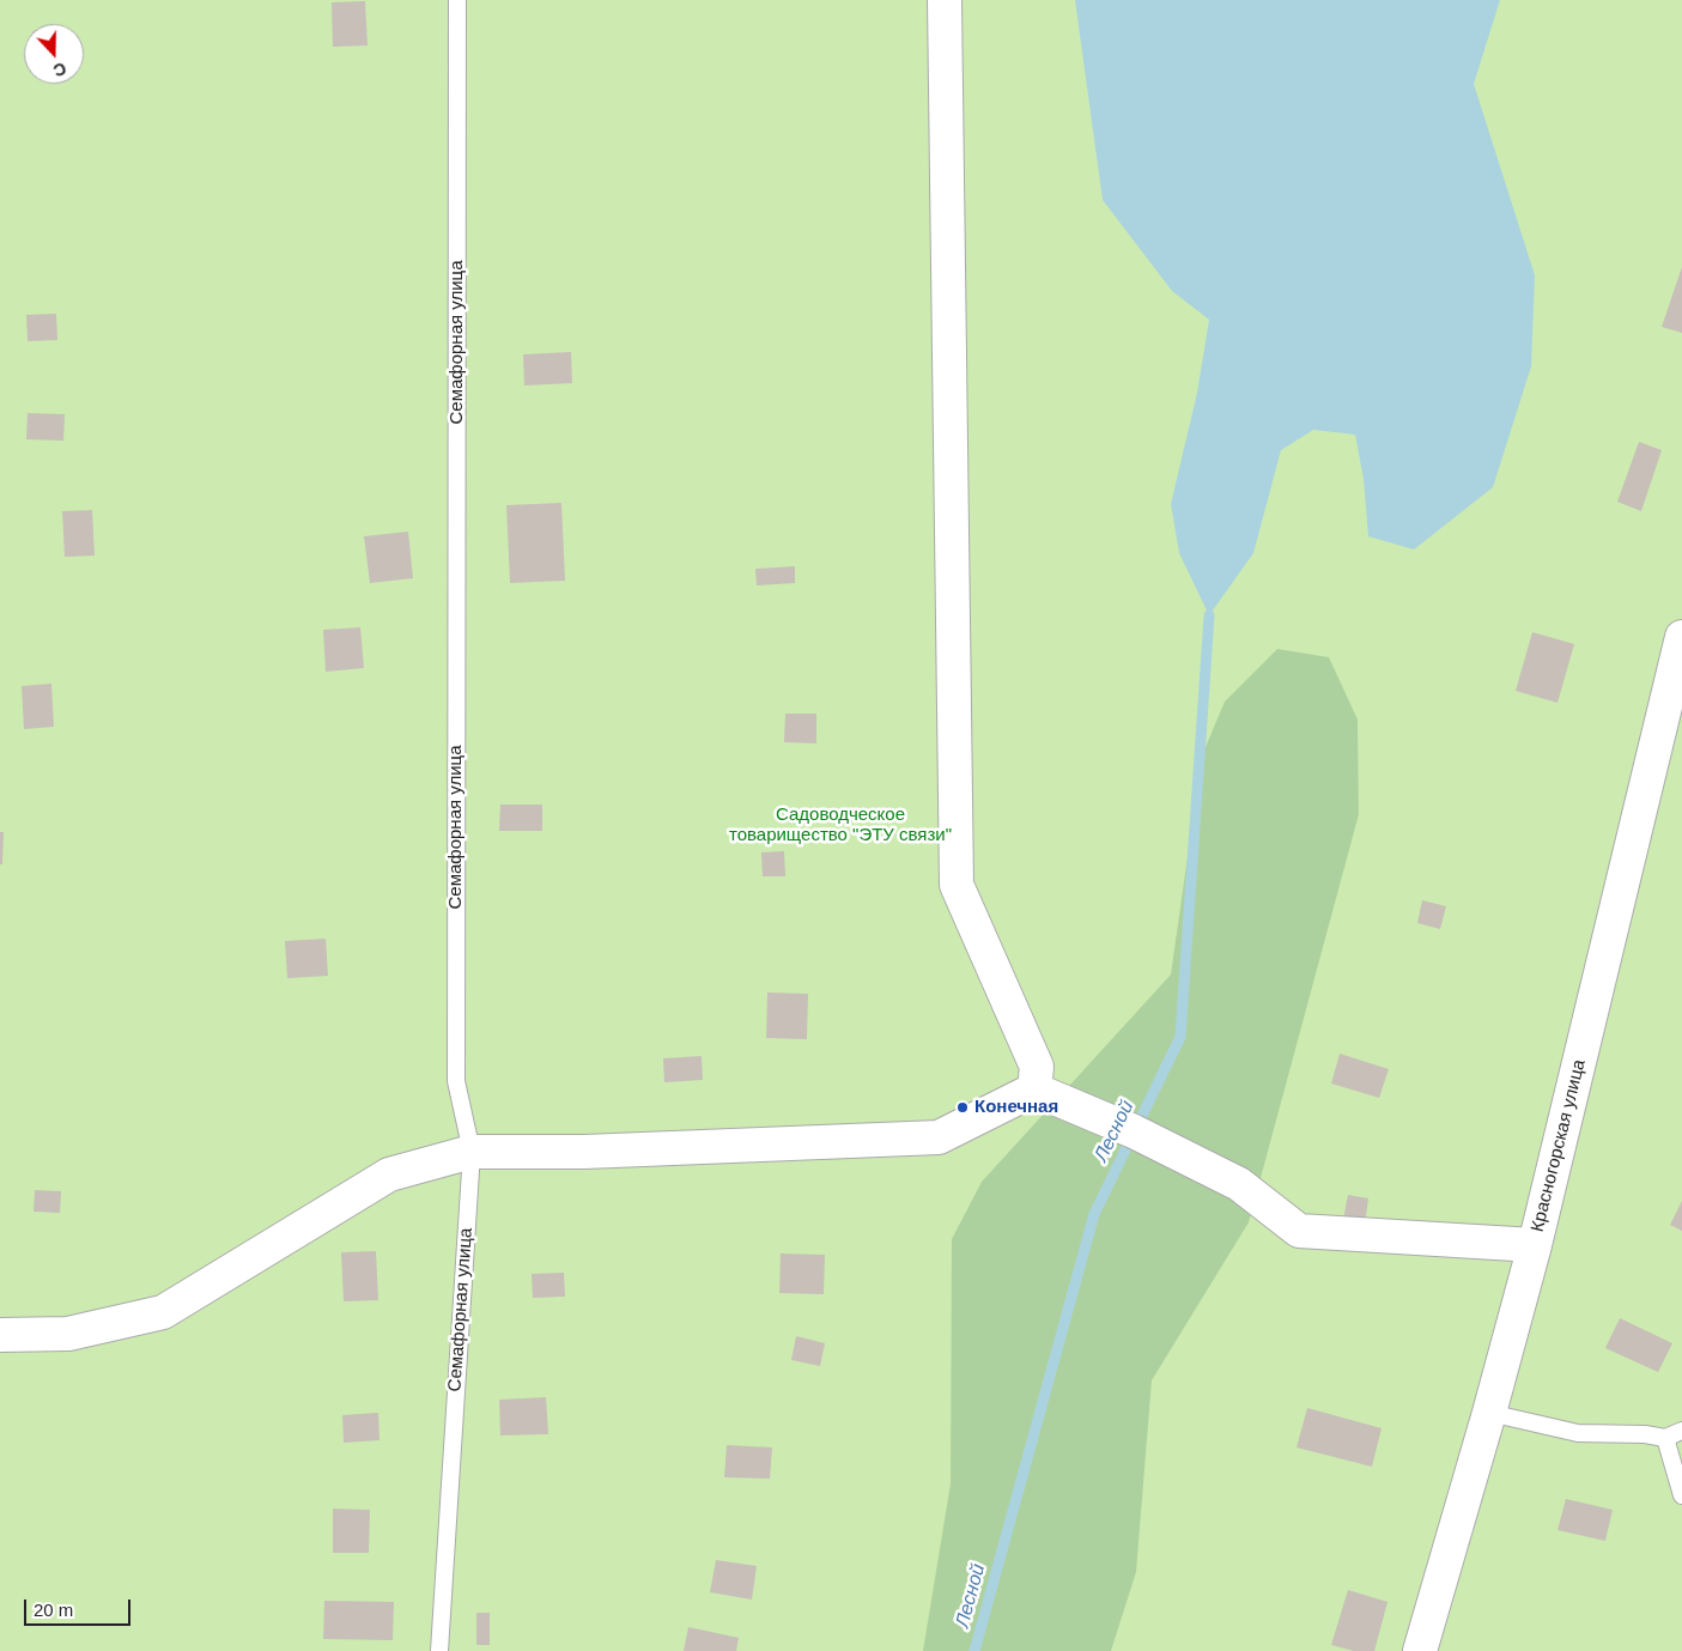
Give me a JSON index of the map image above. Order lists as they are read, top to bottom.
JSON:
{
  "streets": {
    "street": ["Красногорская улица"],
    "lane": ["Семафорная улица"]
  },
  "water": ["Лесной"],
  "parks": ["Садоводческое товарищество \"ЭТУ связи\""],
  "places": ["Конечная"],
  "scale_bar": "20 m",
  "north": "bottom"
}
